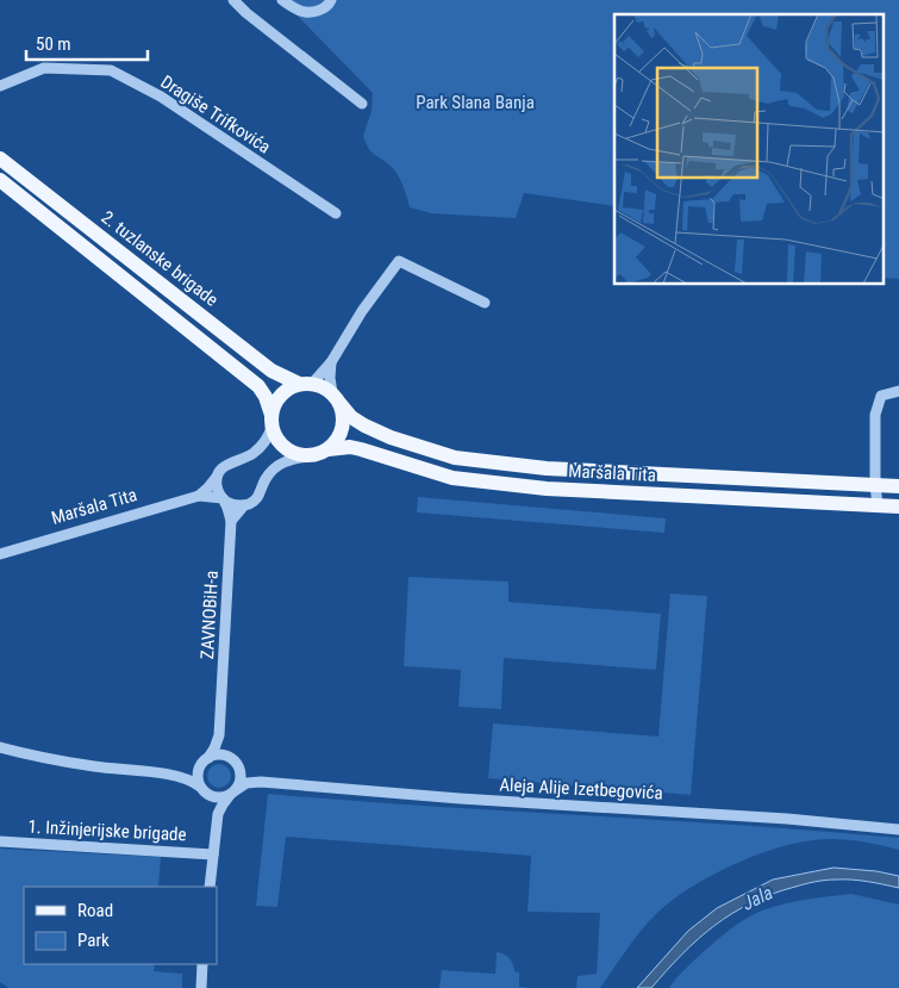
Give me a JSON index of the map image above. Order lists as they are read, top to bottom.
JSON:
{
  "streets": {
    "main road": ["2. tuzlanske brigade", "Maršala Tita"],
    "street": [
      "Dragiše Trifkovića",
      "ZAVNOBiH-a",
      "Aleja Alije Izetbegovića",
      "1. Inžinjerijske brigade"
    ]
  },
  "crossings": [
    ["2. tuzlanske brigade", "Maršala Tita"]
  ],
  "water": ["Jala"],
  "parks": ["Park Slana Banja"],
  "legend": ["Road", "Park"],
  "scale_bar": "50 m"
}
